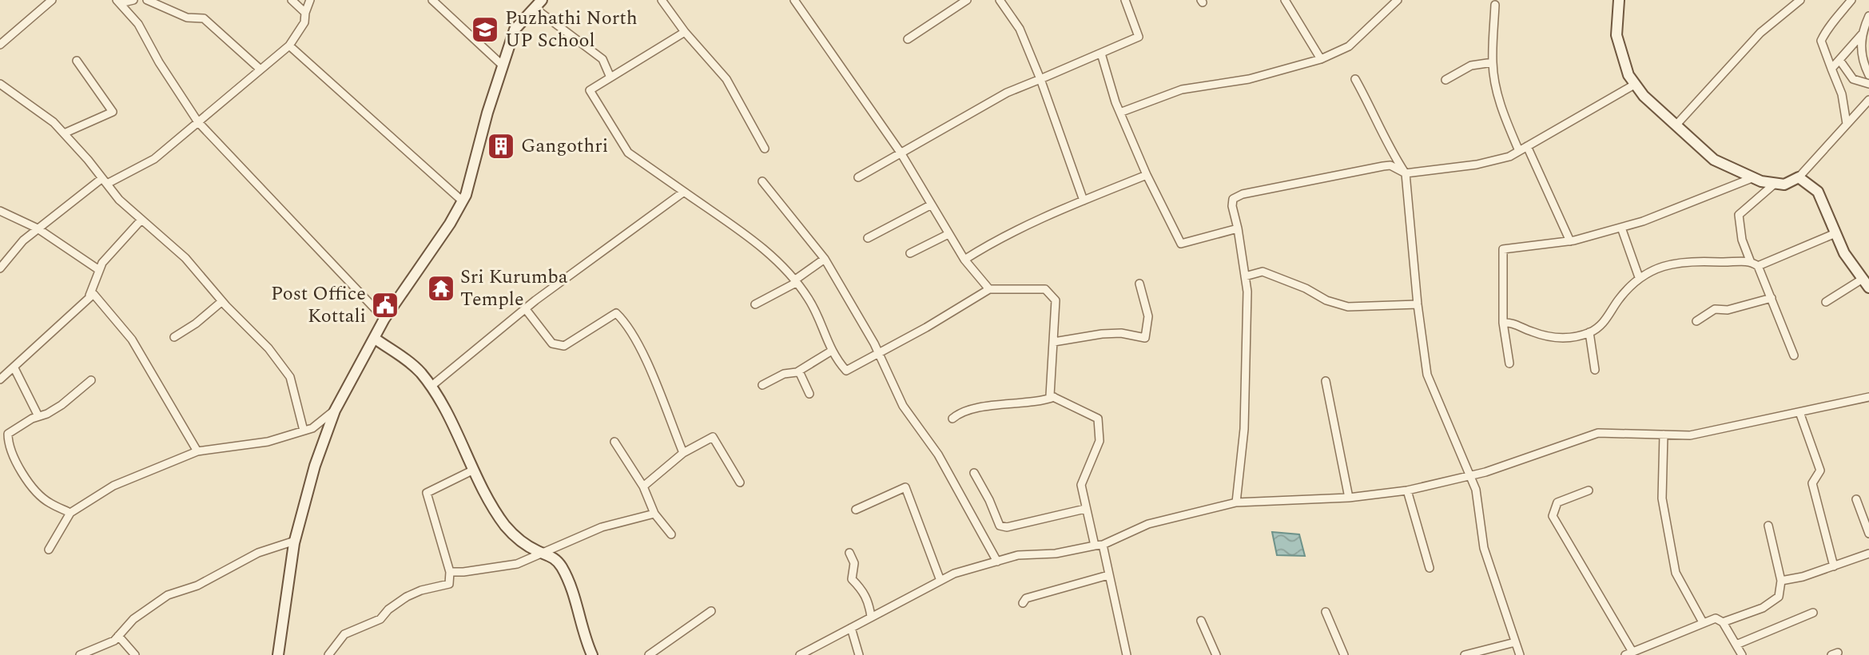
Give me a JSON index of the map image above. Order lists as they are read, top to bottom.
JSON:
{
  "places": {
    "school or university": ["Puzhathi North UP School"],
    "building": ["Gangothri"],
    "temple": ["Sri Kurumba Temple"],
    "public building": ["Post Office Kottali"]
  }
}
